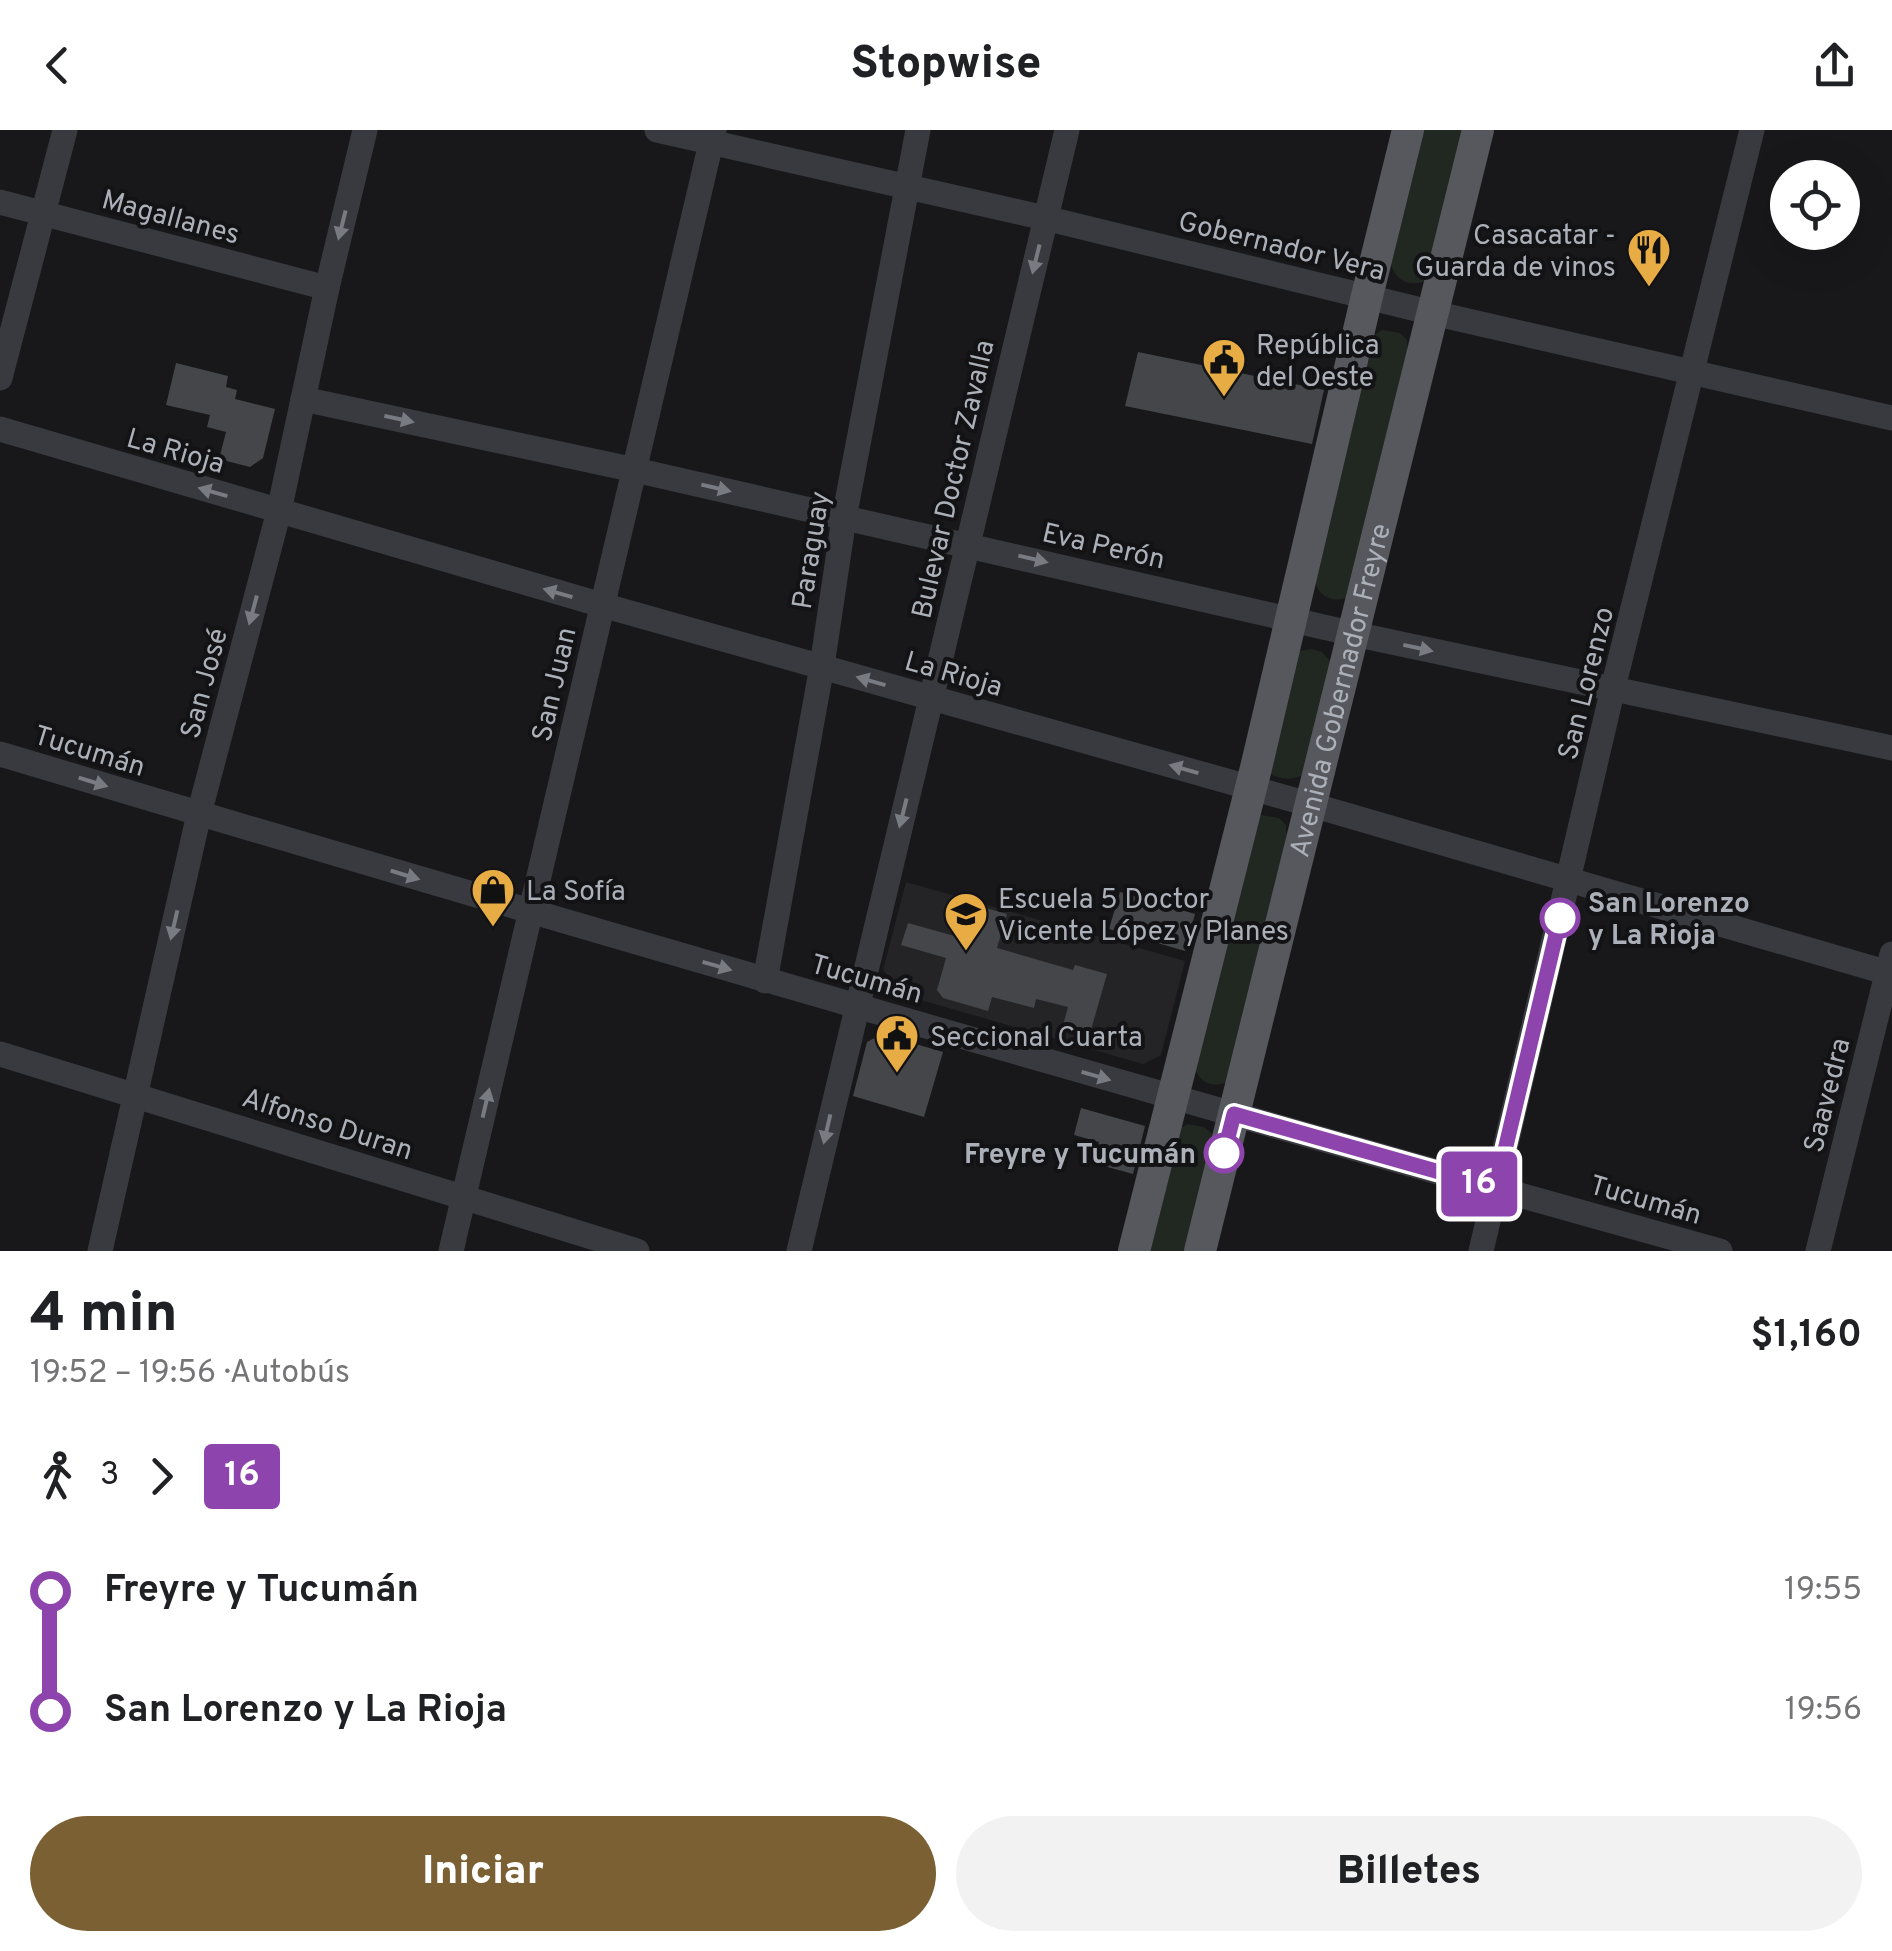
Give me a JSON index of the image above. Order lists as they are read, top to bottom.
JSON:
{
  "streets": {
    "main road": ["Avenida Gobernador Freyre"],
    "street": [
      "Magallanes",
      "Gobernador Vera",
      "La Rioja",
      "Bulevar Doctor Zavalla",
      "Eva Perón",
      "Paraguay",
      "San José",
      "San Lorenzo",
      "San Juan",
      "Tucumán",
      "Saavedra",
      "Alfonso Duran"
    ]
  },
  "crossings": [
    ["Magallanes", "San José"],
    ["Gobernador Vera", "Bulevar Doctor Zavalla"],
    ["Gobernador Vera", "Paraguay"],
    ["Gobernador Vera", "San Lorenzo"],
    ["Gobernador Vera", "San Juan"],
    ["Gobernador Vera", "Avenida Gobernador Freyre"],
    ["La Rioja", "Bulevar Doctor Zavalla"],
    ["La Rioja", "Paraguay"],
    ["La Rioja", "San José"],
    ["La Rioja", "San Lorenzo"],
    ["La Rioja", "San Juan"],
    ["La Rioja", "Avenida Gobernador Freyre"],
    ["La Rioja", "Saavedra"],
    ["Bulevar Doctor Zavalla", "Eva Perón"],
    ["Bulevar Doctor Zavalla", "Tucumán"],
    ["Eva Perón", "Paraguay"],
    ["Eva Perón", "San José"],
    ["Eva Perón", "San Lorenzo"],
    ["Eva Perón", "San Juan"],
    ["Eva Perón", "Avenida Gobernador Freyre"],
    ["Paraguay", "Tucumán"],
    ["San José", "Tucumán"],
    ["San José", "Alfonso Duran"],
    ["San Lorenzo", "Tucumán"],
    ["San Juan", "Tucumán"],
    ["San Juan", "Alfonso Duran"],
    ["Avenida Gobernador Freyre", "Tucumán"]
  ],
  "one_way": [
    "La Rioja",
    "Bulevar Doctor Zavalla",
    "Eva Perón",
    "San José",
    "Tucumán"
  ],
  "places": {
    "restaurant": ["Casacatar - Guarda de vinos"],
    "public building": ["República del Oeste", "Seccional Cuarta"],
    "other": ["San Lorenzo y La Rioja", "Freyre y Tucumán"],
    "shop": ["La Sofía"],
    "school or university": ["Escuela 5 Doctor Vicente López y Planes"]
  },
  "lines": ["bus line 16"],
  "page": {
    "header": "Stopwise",
    "on_map": "16",
    "heading": ["4 min", "19:52 – 19:56 · Autobús", "$1,160"],
    "legs": ["3", "16"],
    "list": [
      {
        "name": "Freyre y Tucumán",
        "value": "19:55"
      },
      {
        "name": "San Lorenzo y La Rioja",
        "value": "19:56"
      }
    ],
    "buttons": ["Iniciar", "Billetes"]
  }
}
